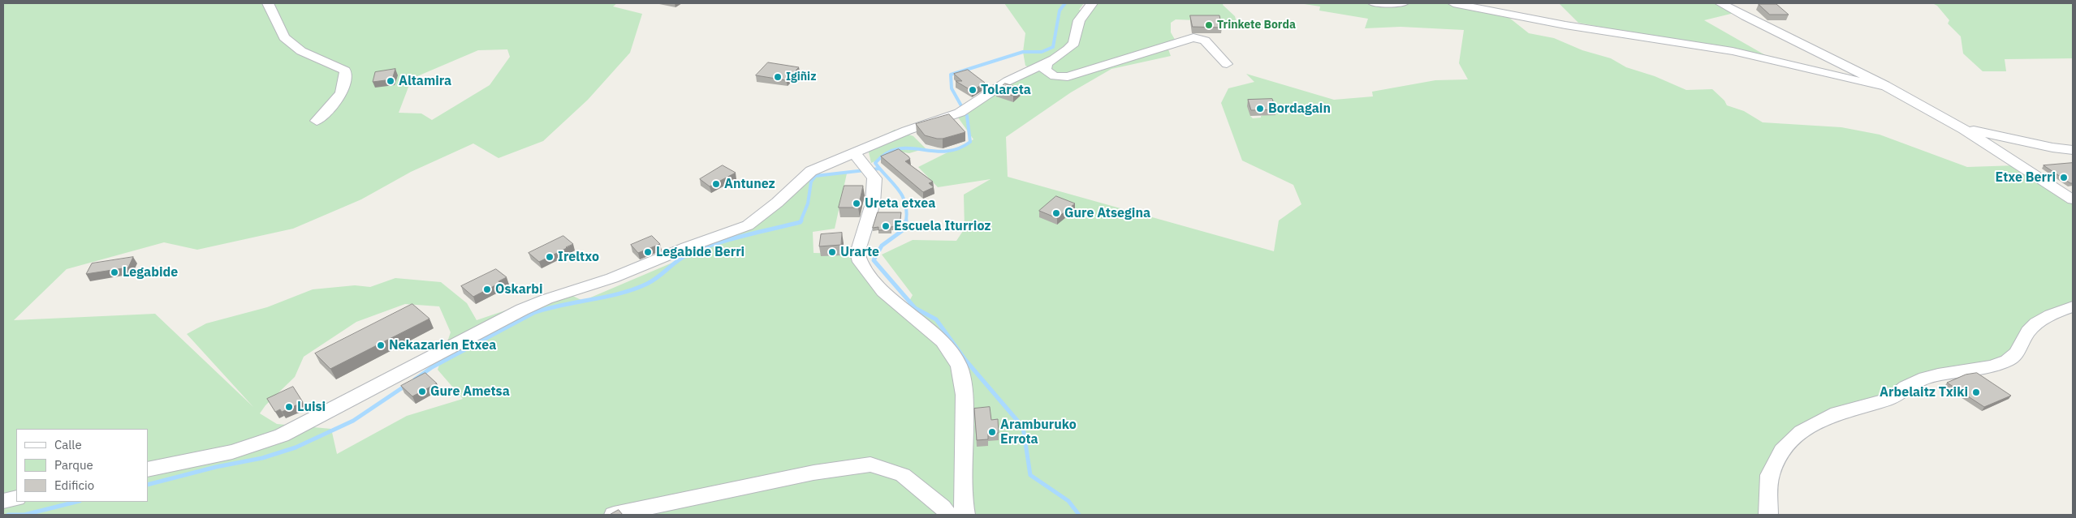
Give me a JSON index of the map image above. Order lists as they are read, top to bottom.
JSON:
{
  "places": [
    "Trinkete Borda",
    "Igiñiz",
    "Altamira",
    "Tolareta",
    "Bordagain",
    "Etxe Berri",
    "Antunez",
    "Ureta etxea",
    "Gure Atsegina",
    "Escuela Iturrioz",
    "Legabide Berri",
    "Urarte",
    "Ireltxo",
    "Legabide",
    "Oskarbi",
    "Nekazarien Etxea",
    "Gure Ametsa",
    "Arbelaitz Txiki",
    "Luisi",
    "Aramburuko Errota"
  ],
  "legend": ["Calle", "Parque", "Edificio"]
}
